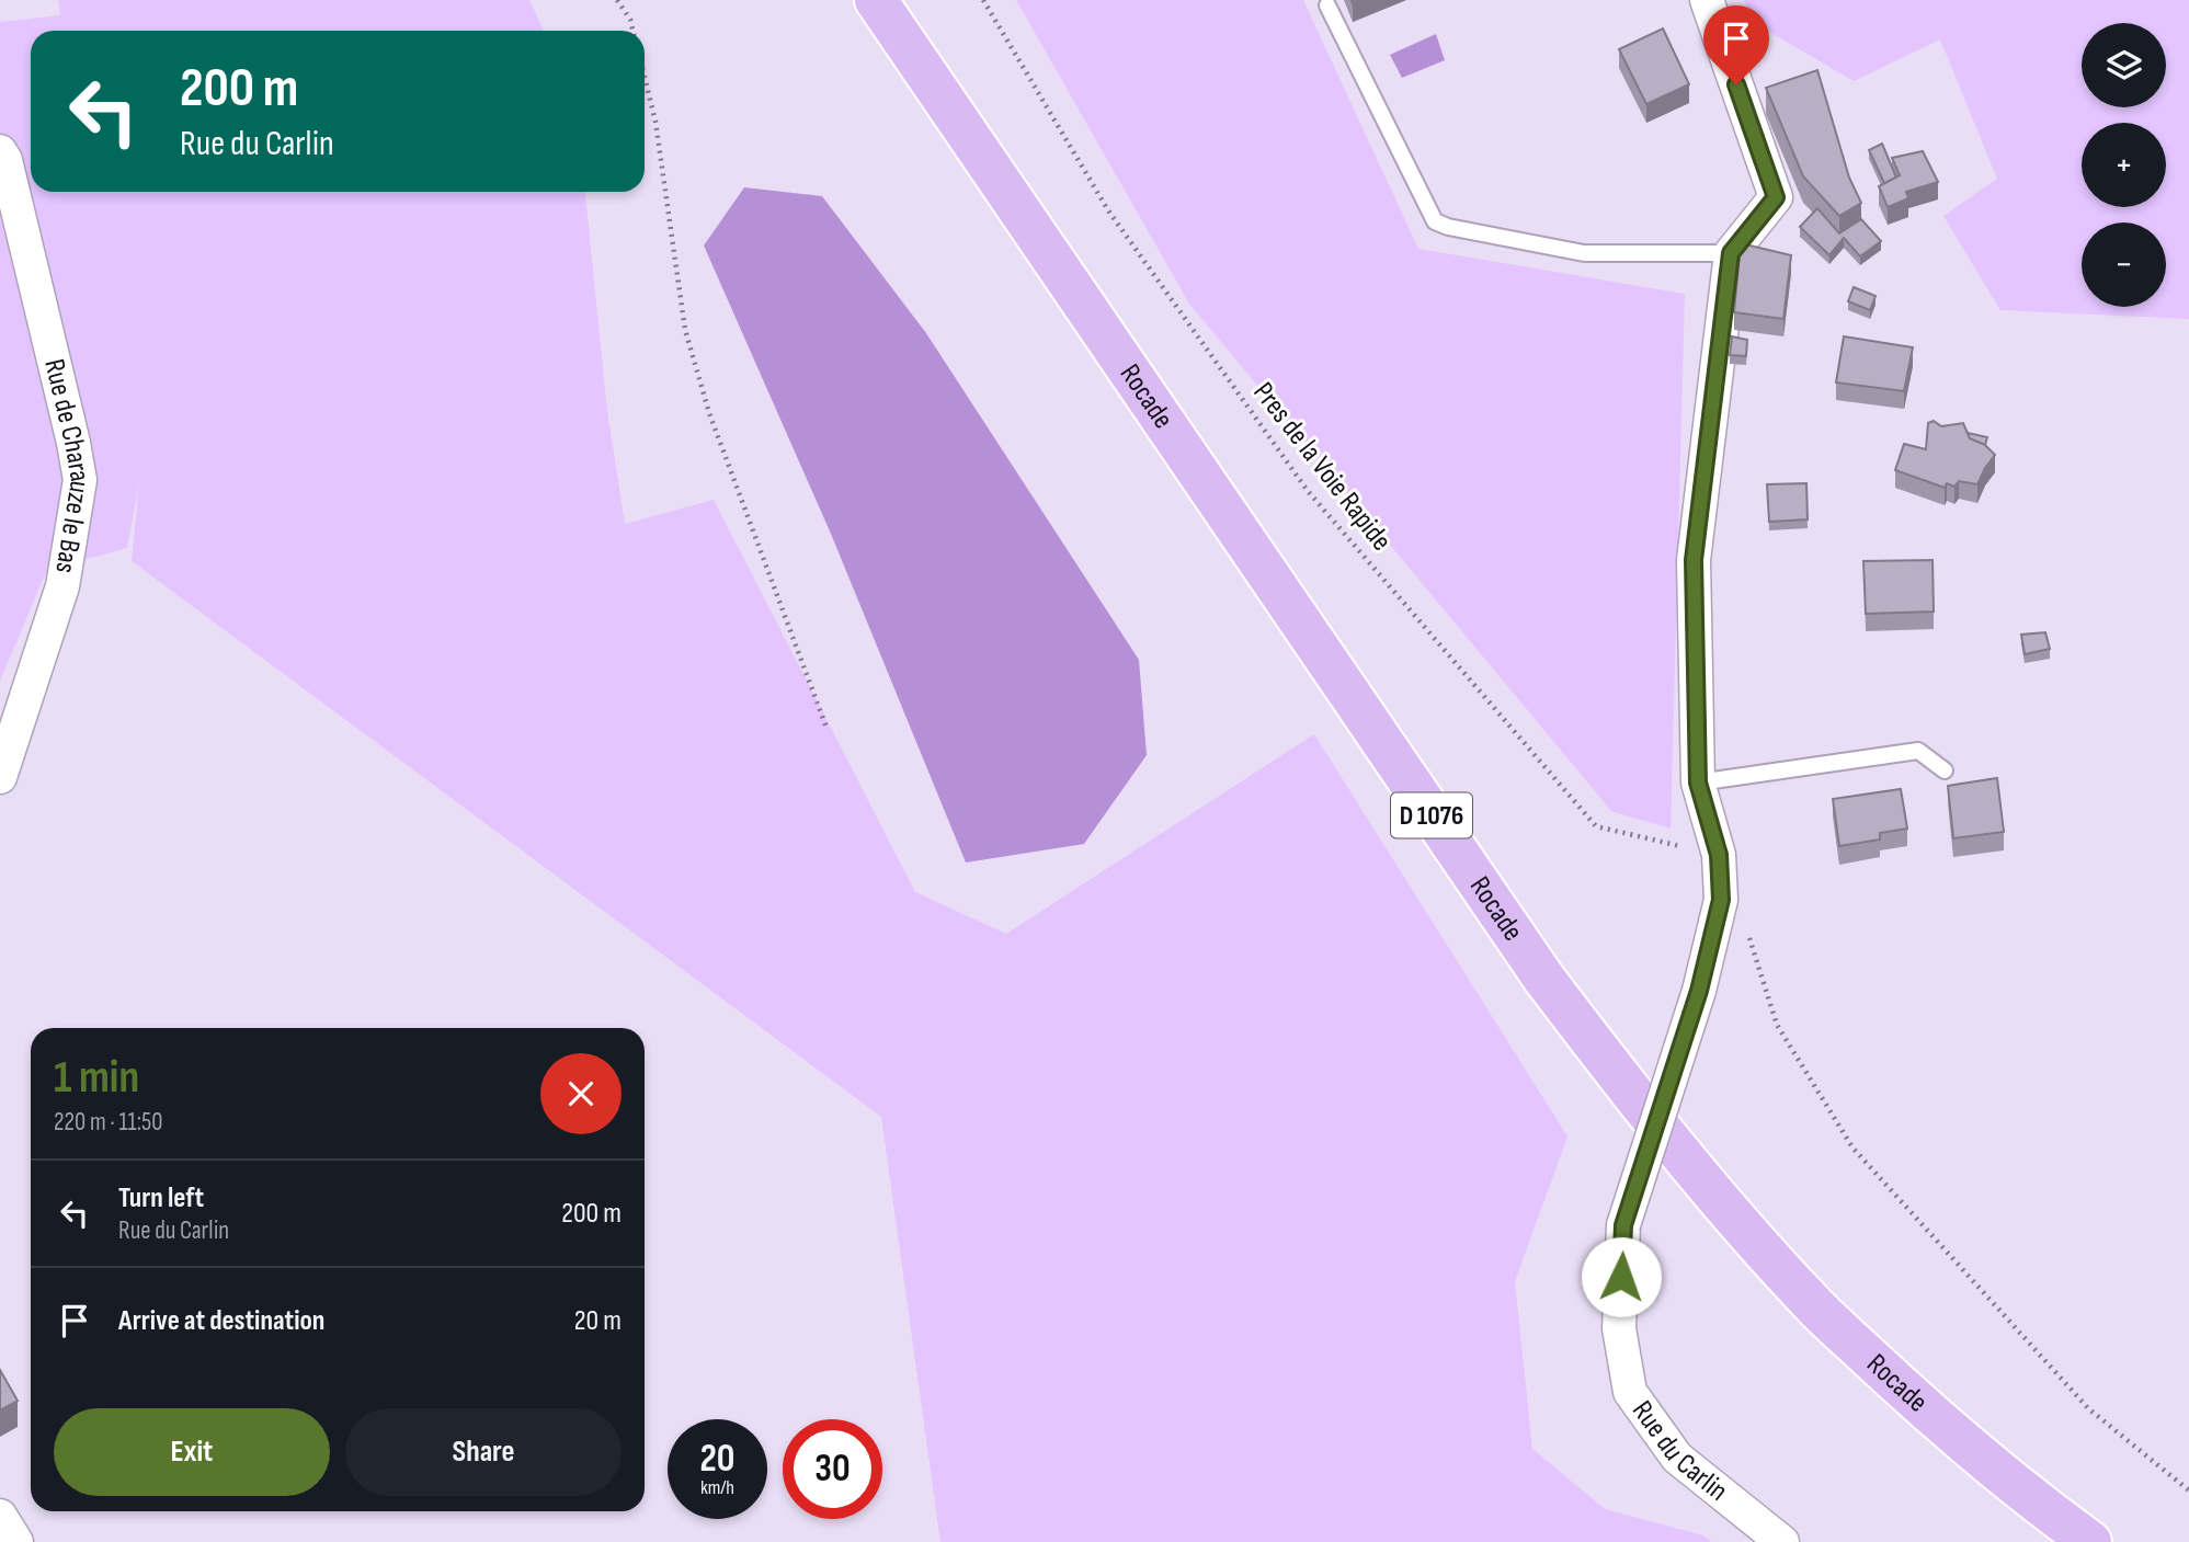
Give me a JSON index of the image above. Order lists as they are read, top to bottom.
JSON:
{
  "streets": {
    "main road": ["Rocade", "D 1076"],
    "street": ["Rue de Charauze le Bas", "Rue du Carlin"],
    "path": ["Pres de la Voie Rapide"]
  },
  "crossings": [
    ["Pres de la Voie Rapide", "Rue du Carlin"]
  ],
  "page": {
    "map_buttons": ["+", "−"],
    "turn": ["200 m", "Rue du Carlin"],
    "heading": ["1 min", "220 m · 11:50"],
    "list": [
      {
        "name": "Turn left",
        "note": "Rue du Carlin",
        "value": "200 m"
      },
      {
        "name": "Arrive at destination",
        "value": "20 m"
      }
    ],
    "buttons": ["Exit", "Share"],
    "speed": "20 km/h",
    "limit": "30"
  }
}
